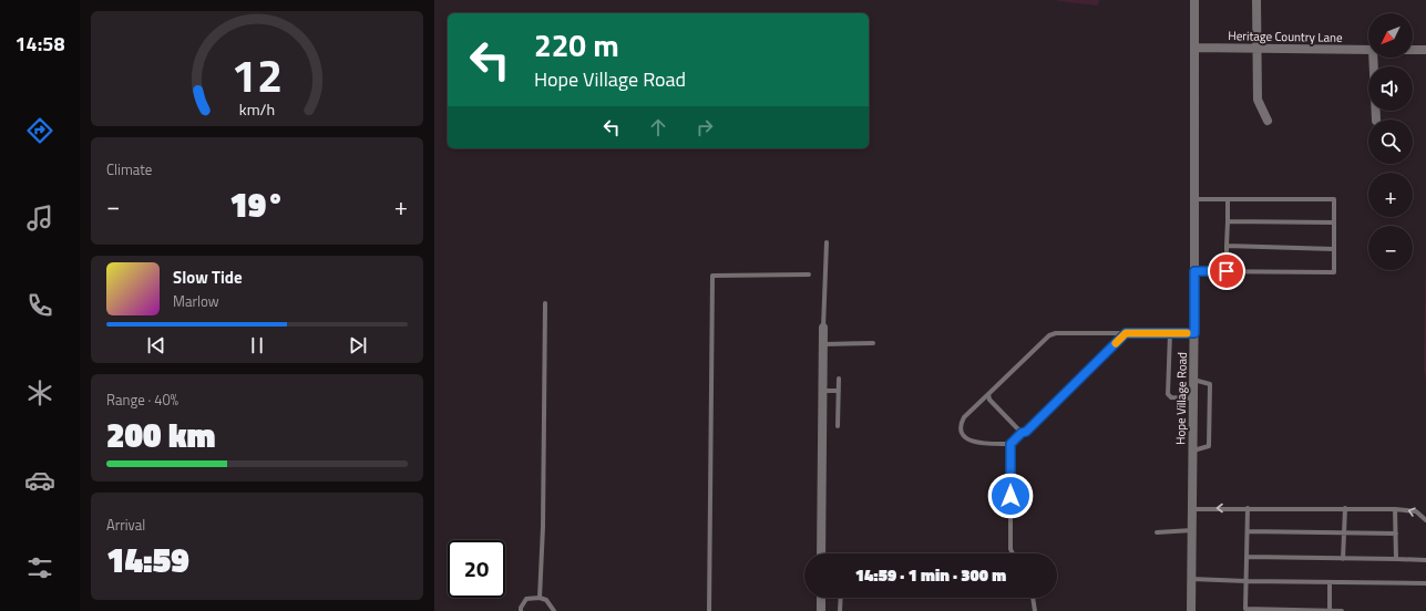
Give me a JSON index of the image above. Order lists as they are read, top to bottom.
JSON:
{
  "streets": {
    "street": ["Heritage Country Lane", "Hope Village Road"]
  },
  "crossings": [
    ["Heritage Country Lane", "Hope Village Road"]
  ],
  "north": "bottom left",
  "page": {
    "tabs": "14:58",
    "map_buttons": ["+", "−"],
    "turn": ["220 m", "Hope Village Road"],
    "tile": [
      "Climate",
      ["Range · 40%", "200 km"],
      ["Arrival", "14:59"]
    ],
    "heat": ["−", "19°", "+"],
    "song": ["Slow Tide", "Marlow"],
    "limit": "20",
    "trip": "14:59 · 1 min · 300 m",
    "gauge": ["12", "km/h"]
  }
}
